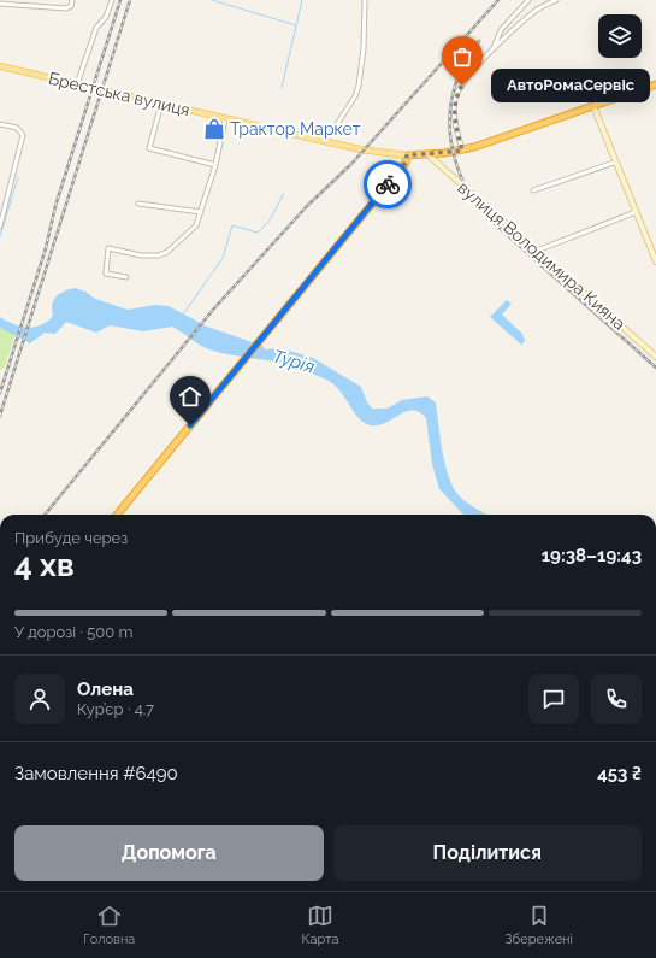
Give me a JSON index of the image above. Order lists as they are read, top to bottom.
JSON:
{
  "streets": {
    "highway": ["Брестська вулиця"],
    "main road": ["вулиця Володимира Кияна"]
  },
  "crossings": [
    ["Брестська вулиця", "вулиця Володимира Кияна"]
  ],
  "water": ["Турія"],
  "places": {
    "other": ["АвтоРомаСервіс"],
    "shop": ["Трактор Маркет"]
  },
  "page": {
    "bubble": "АвтоРомаСервіс",
    "heading": ["4 хв", "Прибуде через", "19:38–19:43"],
    "panel": [
      "Олена",
      "Кур’єр · 4.7",
      "Замовлення #6490",
      "453 ₴"
    ],
    "bar": "У дорозі · 500 m",
    "buttons": ["Допомога", "Поділитися"],
    "tabs": ["Головна", "Карта", "Збережені"]
  }
}
